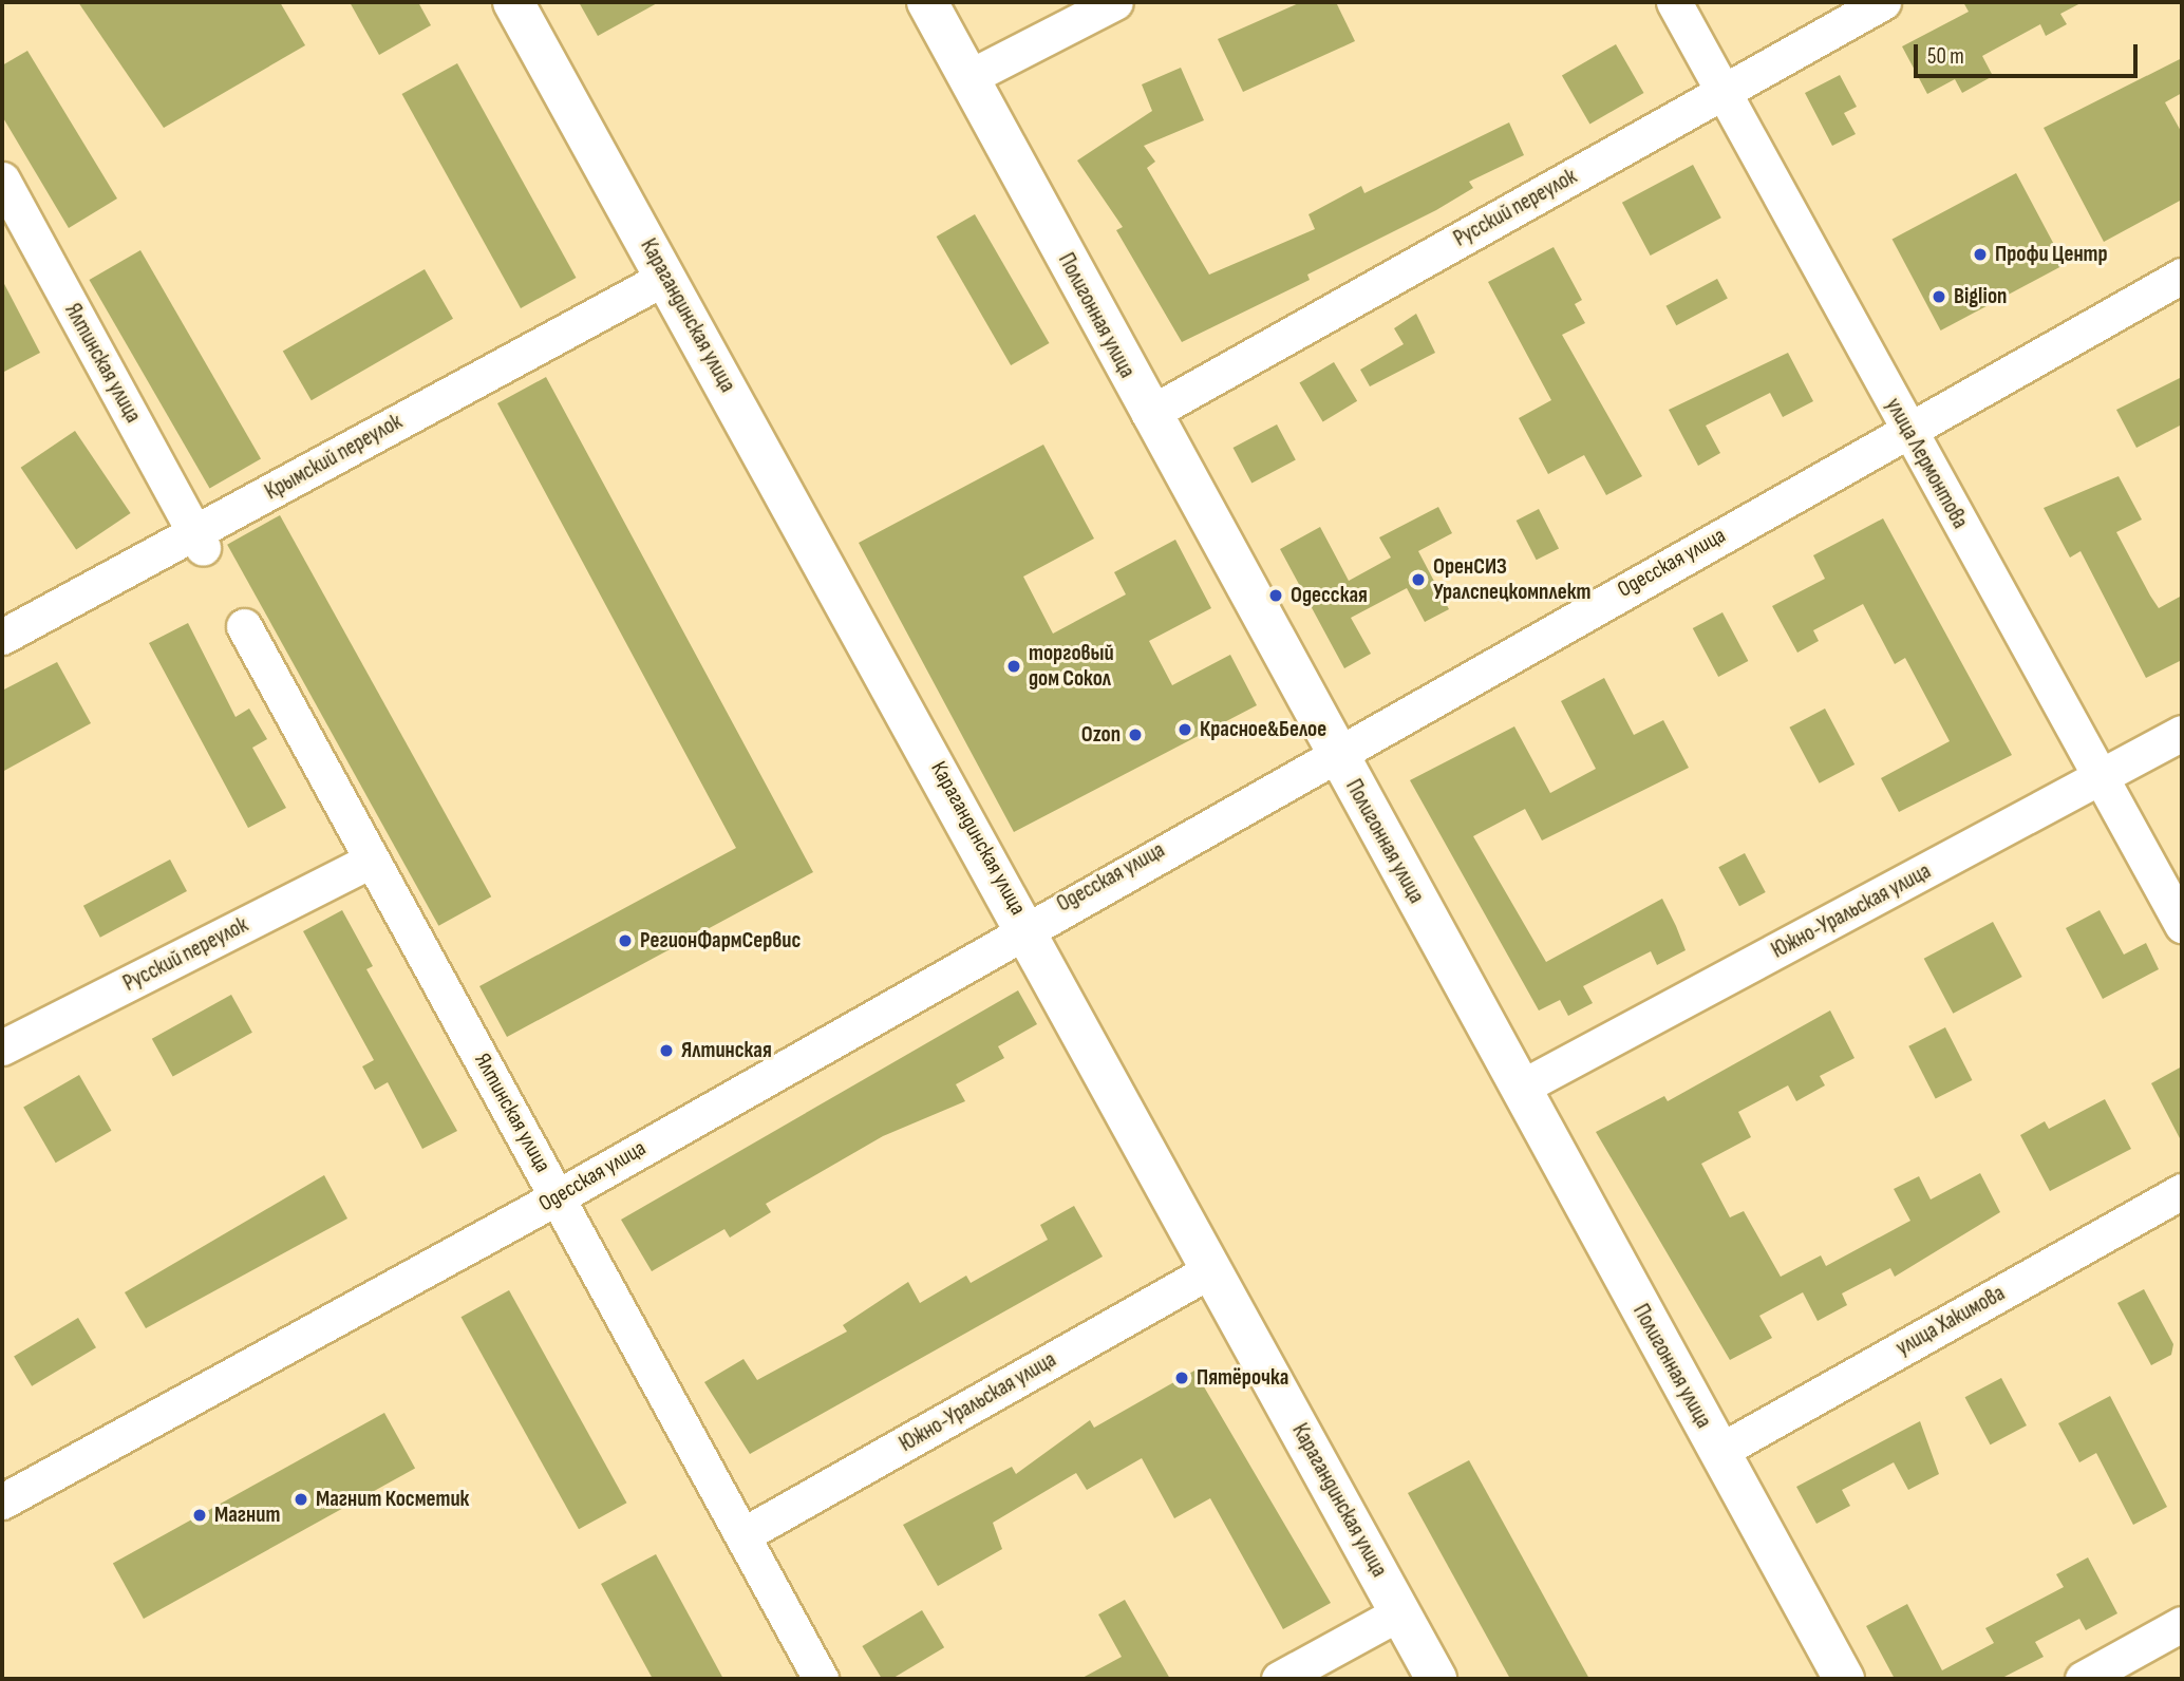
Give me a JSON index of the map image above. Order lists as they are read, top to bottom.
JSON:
{
  "streets": {
    "main road": ["Карагандинская улица", "Полигонная улица"],
    "street": [
      "Русский переулок",
      "Ялтинская улица",
      "Крымский переулок",
      "улица Лермонтова",
      "Одесская улица",
      "Южно-Уральская улица",
      "улица Хакимова"
    ]
  },
  "crossings": [
    ["Русский переулок", "Полигонная улица"],
    ["Русский переулок", "Ялтинская улица"],
    ["Русский переулок", "улица Лермонтова"],
    ["Карагандинская улица", "Крымский переулок"],
    ["Карагандинская улица", "Одесская улица"],
    ["Карагандинская улица", "Южно-Уральская улица"],
    ["Полигонная улица", "Одесская улица"],
    ["Полигонная улица", "Южно-Уральская улица"],
    ["Полигонная улица", "улица Хакимова"],
    ["Ялтинская улица", "Крымский переулок"],
    ["Ялтинская улица", "Одесская улица"],
    ["Ялтинская улица", "Южно-Уральская улица"],
    ["улица Лермонтова", "Одесская улица"],
    ["улица Лермонтова", "Южно-Уральская улица"]
  ],
  "places": [
    "Профи Центр",
    "Biglion",
    "ОренСИЗ Уралспецкомплект",
    "Одесская",
    "торговый дом Сокол",
    "Красное&Белое",
    "Ozon",
    "РегионФармСервис",
    "Ялтинская",
    "Пятёрочка",
    "Магнит Косметик",
    "Магнит"
  ],
  "scale_bar": "50 m"
}
